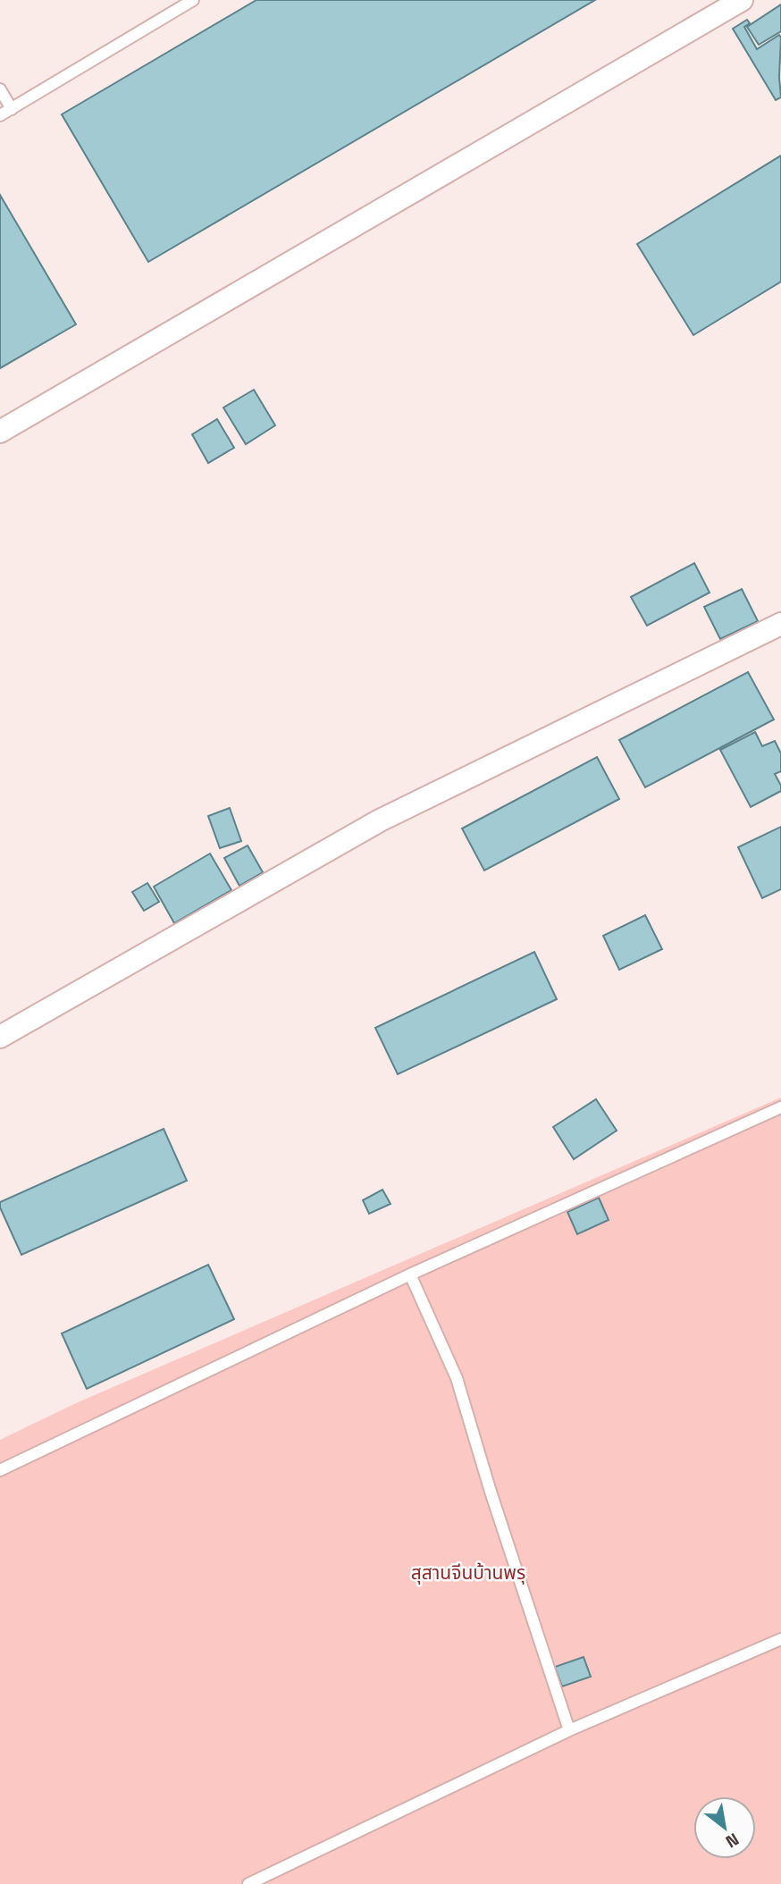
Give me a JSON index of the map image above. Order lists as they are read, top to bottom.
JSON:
{
  "parks": ["สุสานจีนบ้านพรุ"],
  "north": "bottom right"
}
